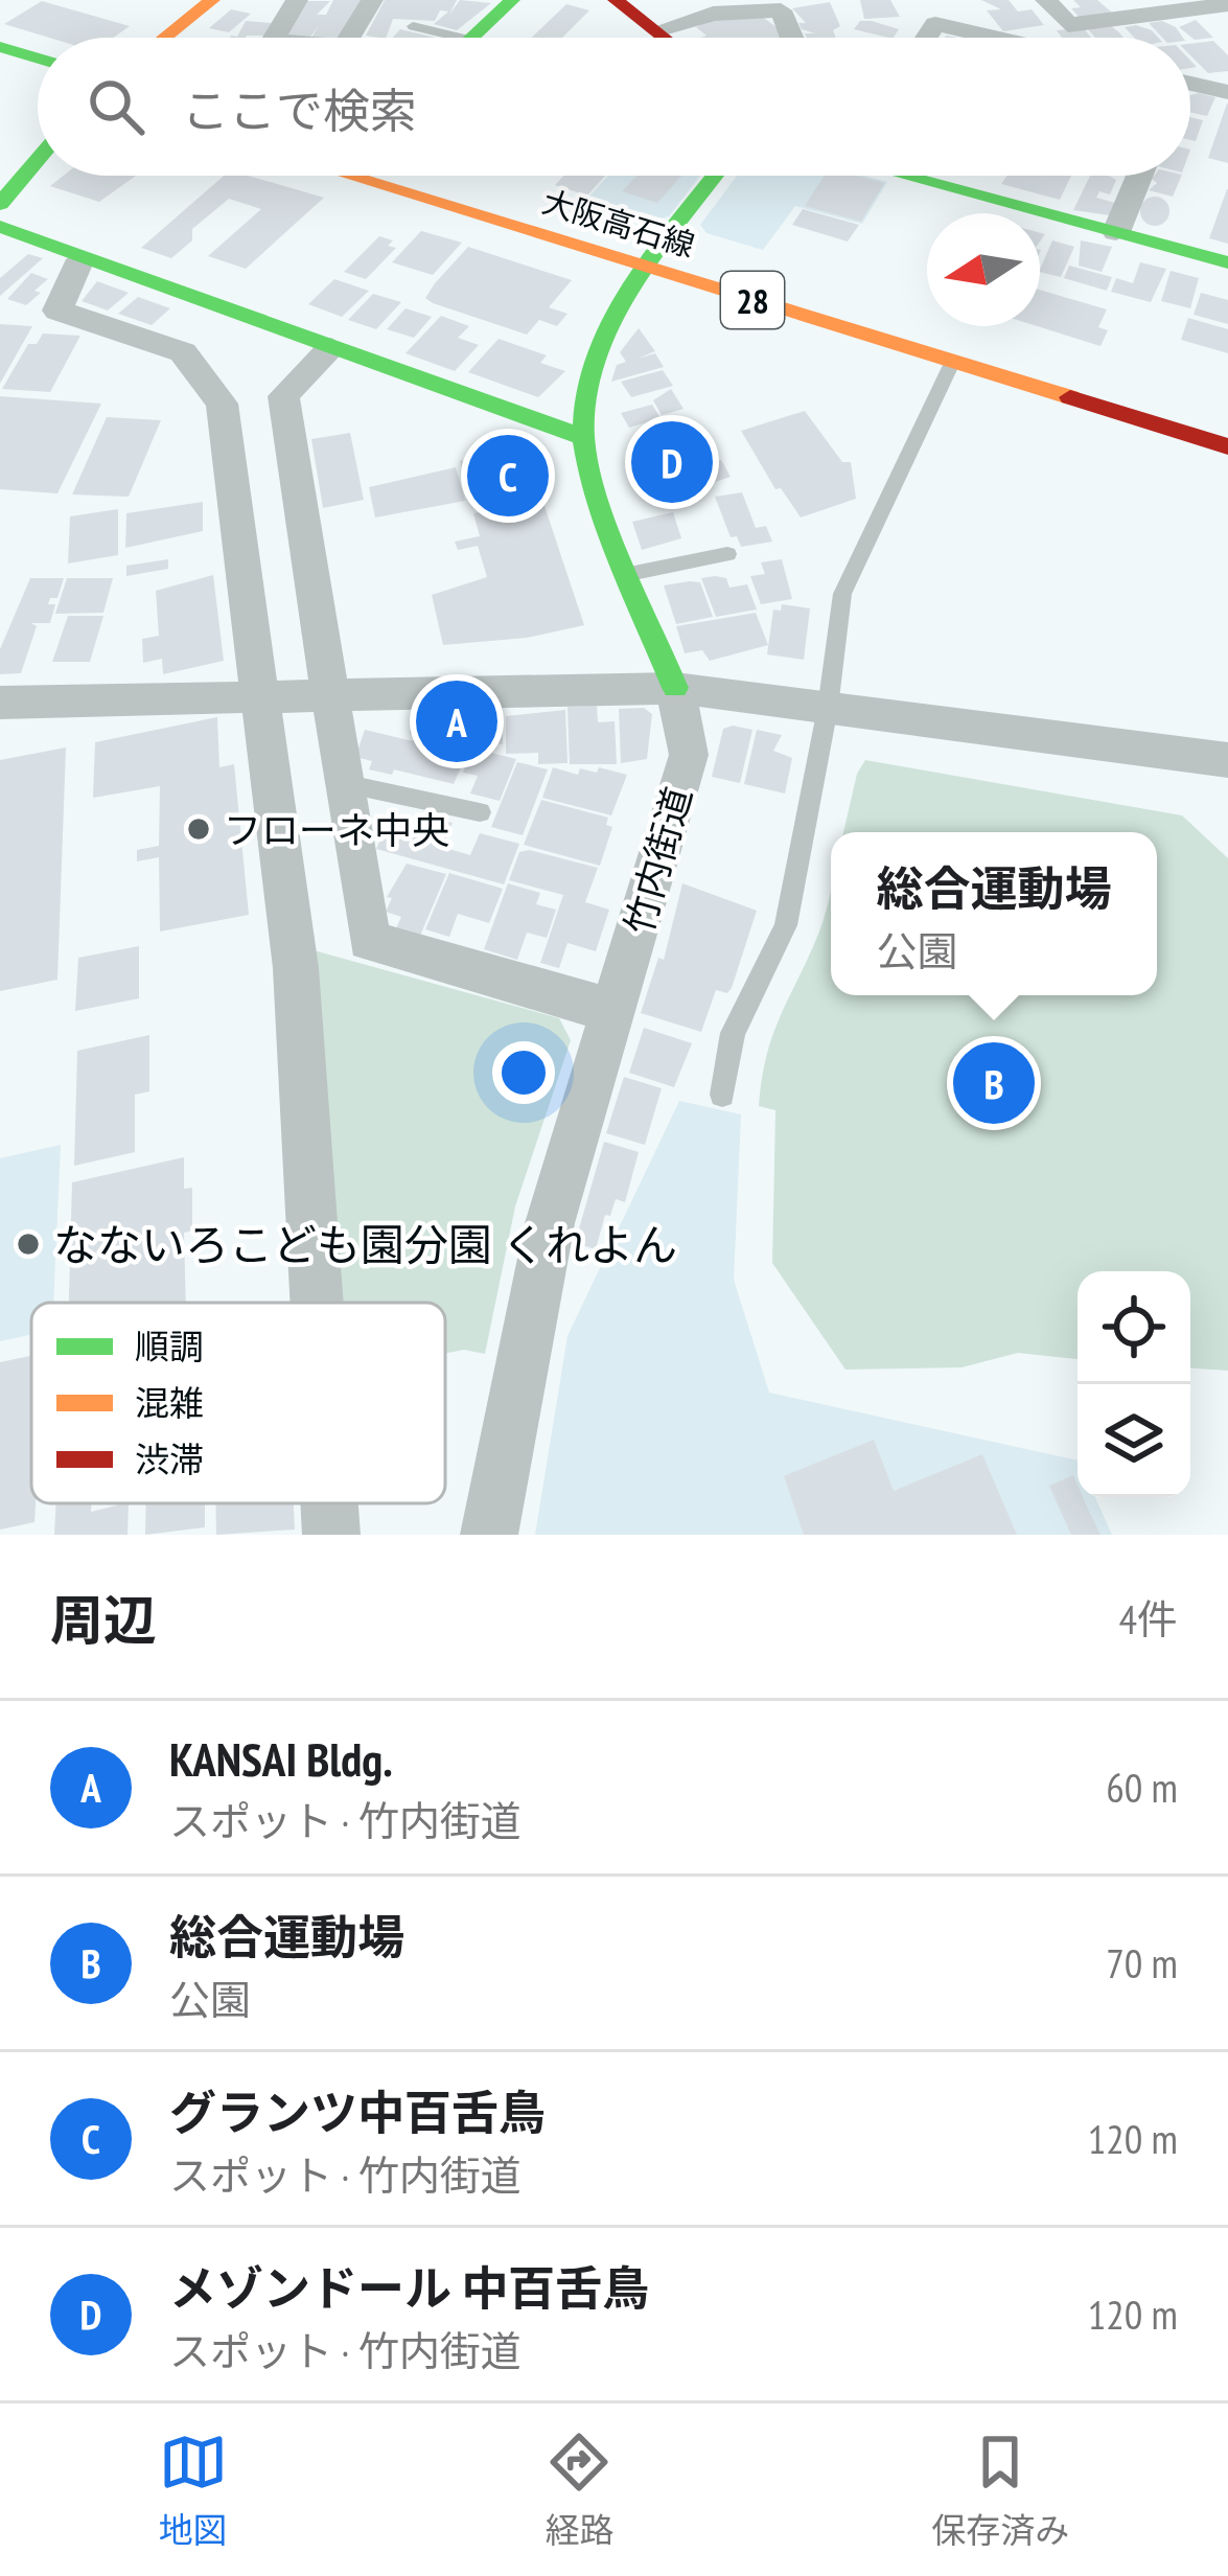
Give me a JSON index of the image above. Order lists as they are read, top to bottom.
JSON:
{
  "streets": {
    "street": ["大阪高石線", "28", "竹内街道"]
  },
  "crossings": [
    ["大阪高石線", "竹内街道"]
  ],
  "places": ["フローネ中央", "なないろこども園分園 くれよん"],
  "legend": ["順調", "混雑", "渋滞"],
  "north": "left",
  "page": {
    "search": "ここで検索",
    "pins": [
      "D",
      "C",
      "A",
      "B"
    ],
    "popup": ["総合運動場", "公園"],
    "heading": ["周辺", "4件"],
    "list": [
      {
        "mark": "A",
        "name": "KANSAI Bldg.",
        "note": "スポット · 竹内街道",
        "value": "60 m"
      },
      {
        "mark": "B",
        "name": "総合運動場",
        "note": "公園",
        "value": "70 m"
      },
      {
        "mark": "C",
        "name": "グランツ中百舌鳥",
        "note": "スポット · 竹内街道",
        "value": "120 m"
      },
      {
        "mark": "D",
        "name": "メゾンドール 中百舌鳥",
        "note": "スポット · 竹内街道",
        "value": "120 m"
      }
    ],
    "nav": ["地図", "経路", "保存済み"]
  }
}
